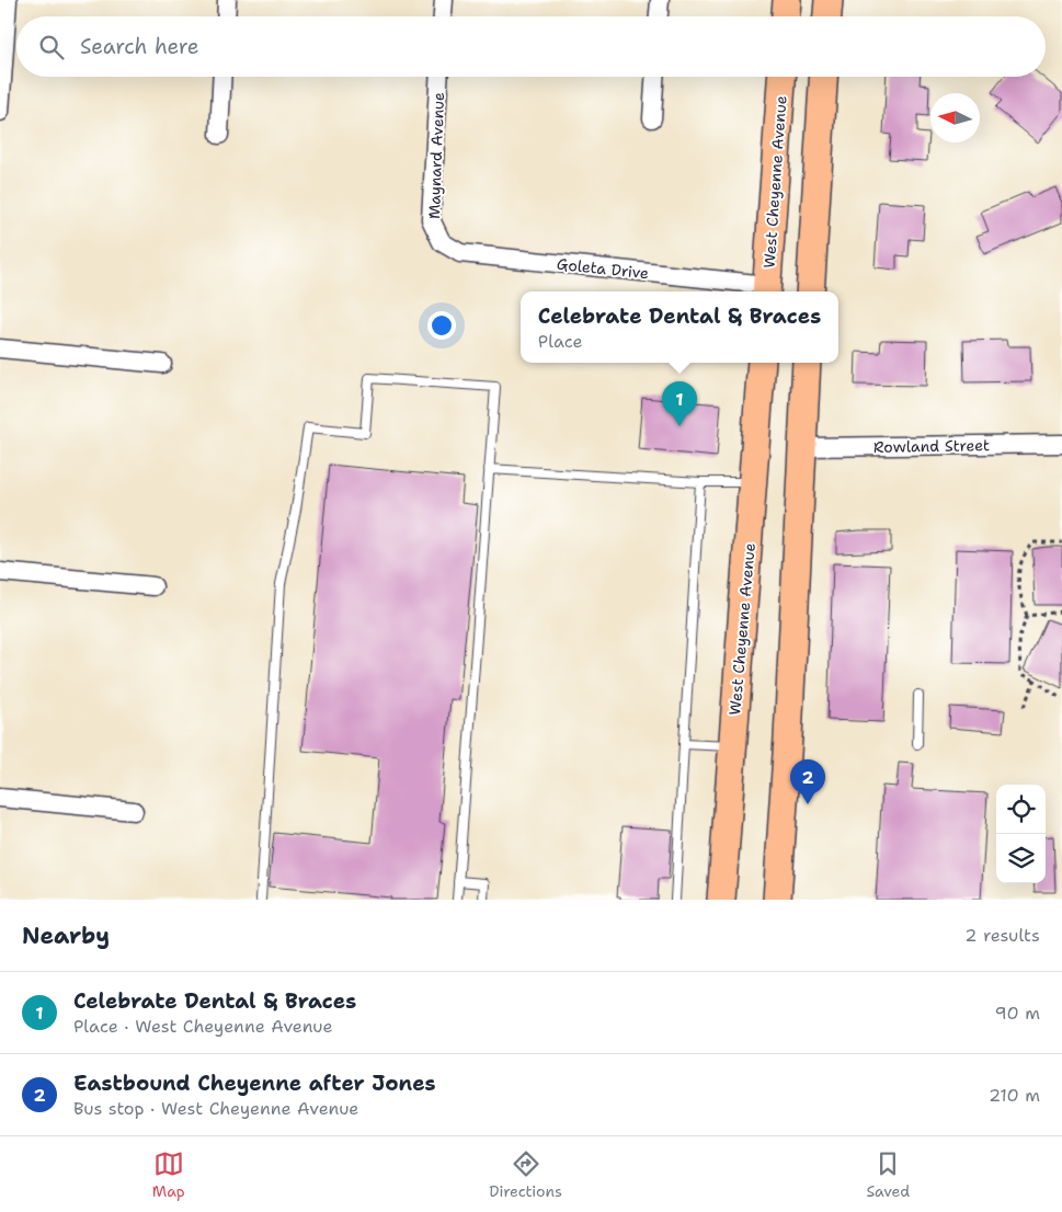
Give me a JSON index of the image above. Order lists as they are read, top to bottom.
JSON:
{
  "streets": {
    "main road": ["West Cheyenne Avenue"],
    "street": ["Maynard Avenue", "Goleta Drive", "Rowland Street"]
  },
  "crossings": [
    ["Maynard Avenue", "Goleta Drive"],
    ["West Cheyenne Avenue", "Goleta Drive"]
  ],
  "north": "left",
  "page": {
    "search": "Search here",
    "popup": ["Celebrate Dental & Braces", "Place"],
    "pins": ["1", "2"],
    "heading": ["Nearby", "2 results"],
    "list": [
      {
        "mark": "1",
        "name": "Celebrate Dental & Braces",
        "note": "Place · West Cheyenne Avenue",
        "value": "90 m"
      },
      {
        "mark": "2",
        "name": "Eastbound Cheyenne after Jones",
        "note": "Bus stop · West Cheyenne Avenue",
        "value": "210 m"
      }
    ],
    "nav": ["Map", "Directions", "Saved"]
  }
}
